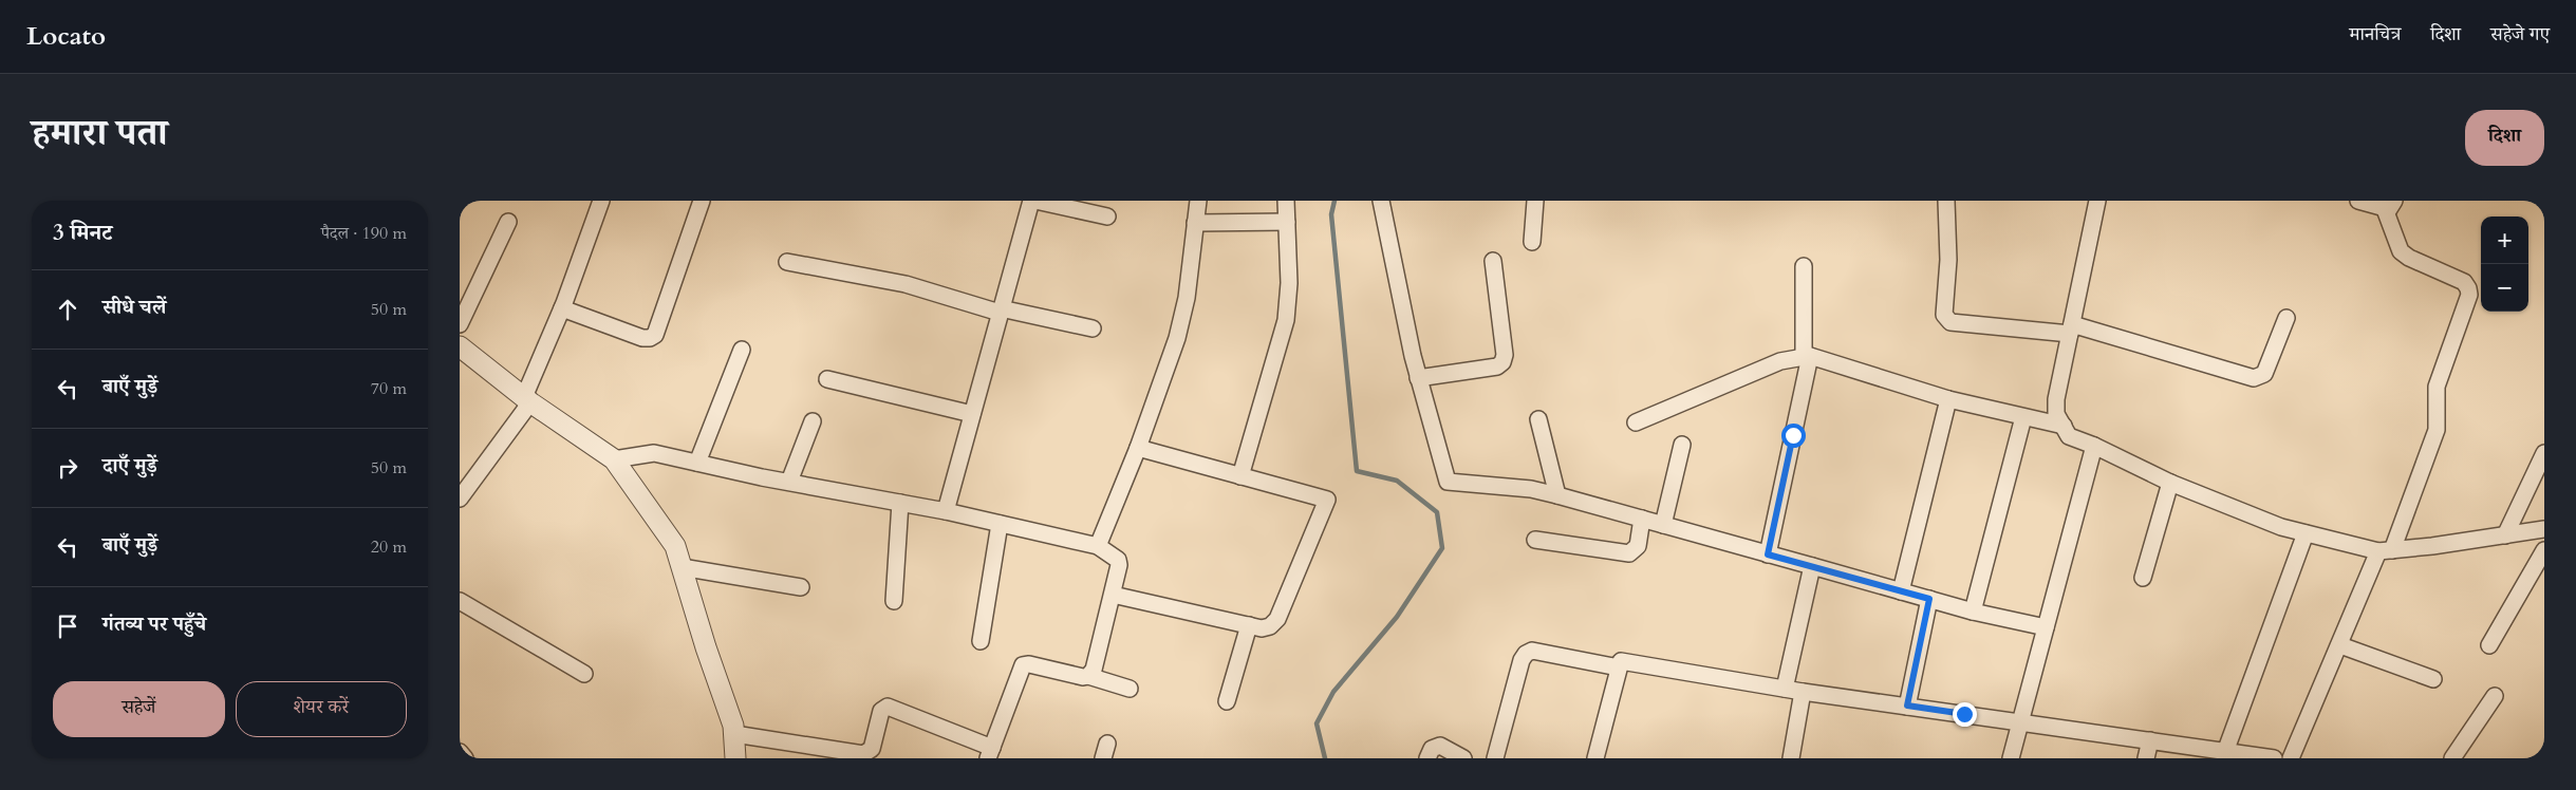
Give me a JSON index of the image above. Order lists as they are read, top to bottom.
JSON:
{
  "page": {
    "header": "Locato",
    "nav": ["मानचित्र", "दिशा", "सहेजे गए"],
    "title": "हमारा पता",
    "buttons": [
      "दिशा",
      ["सहेजें", "शेयर करें"]
    ],
    "heading": ["3 मिनट", "पैदल · 190 m"],
    "map_buttons": ["+", "−"],
    "list": [
      ["सीधे चलें", "50 m"],
      ["बाएँ मुड़ें", "70 m"],
      ["दाएँ मुड़ें", "50 m"],
      ["बाएँ मुड़ें", "20 m"],
      "गंतव्य पर पहुँचे"
    ]
  }
}
